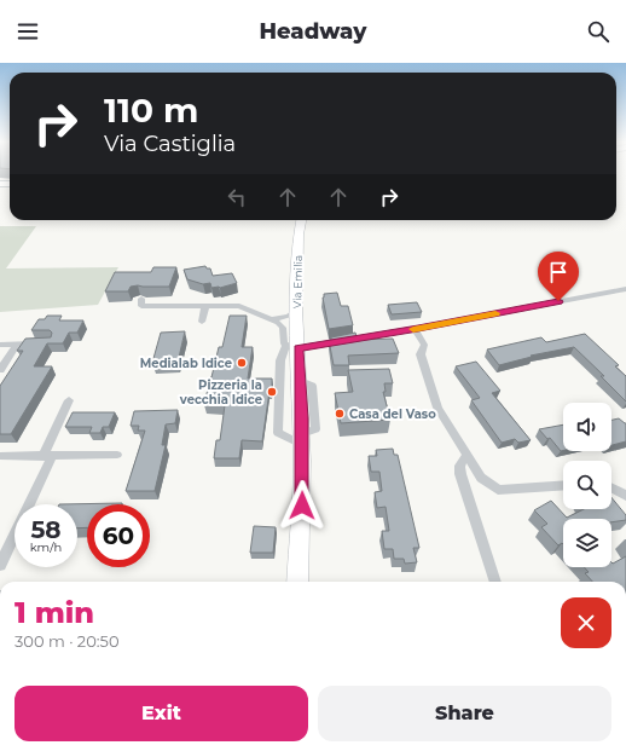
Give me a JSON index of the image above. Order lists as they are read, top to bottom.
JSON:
{
  "streets": {
    "main road": ["Via Emilia"]
  },
  "places": ["Medialab Idice", "Pizzeria la vecchia Idice", "Casa del Vaso"],
  "page": {
    "header": "Headway",
    "turn": ["110 m", "Via Castiglia"],
    "speed": "58 km/h",
    "limit": "60",
    "heading": ["1 min", "300 m · 20:50"],
    "buttons": ["Exit", "Share"]
  }
}
